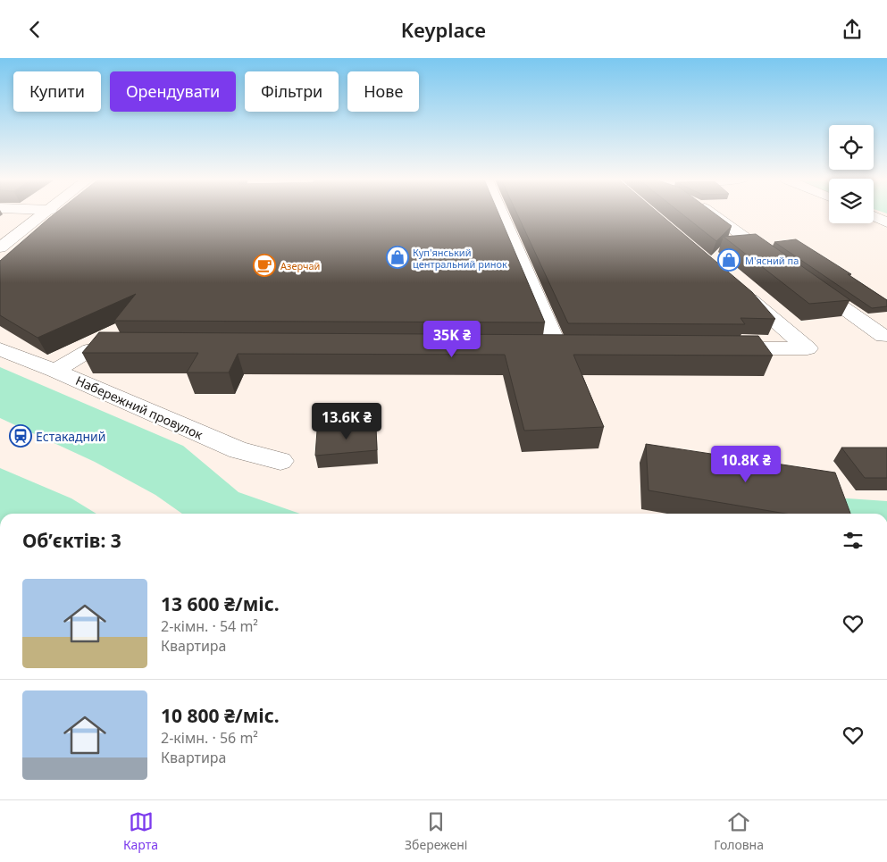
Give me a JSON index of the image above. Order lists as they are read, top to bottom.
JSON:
{
  "streets": {
    "street": ["Набережний провулок"]
  },
  "places": {
    "shop": ["Куп'янський центральний ринок", "М'ясний па"],
    "cafe": ["Азерчай"],
    "station": ["Естакадний"]
  },
  "page": {
    "header": "Keyplace",
    "chip": [
      "Купити",
      "Орендувати",
      "Фільтри",
      "Нове"
    ],
    "price": ["35K ₴", "13.6K ₴", "10.8K ₴"],
    "heading": "Об’єктів: 3",
    "list": [
      {
        "name": "13 600 ₴/міс.",
        "note": "2-кімн. · 54 m² · Квартира"
      },
      {
        "name": "10 800 ₴/міс.",
        "note": "2-кімн. · 56 m² · Квартира"
      }
    ],
    "tabs": ["Карта", "Збережені", "Головна"]
  }
}
